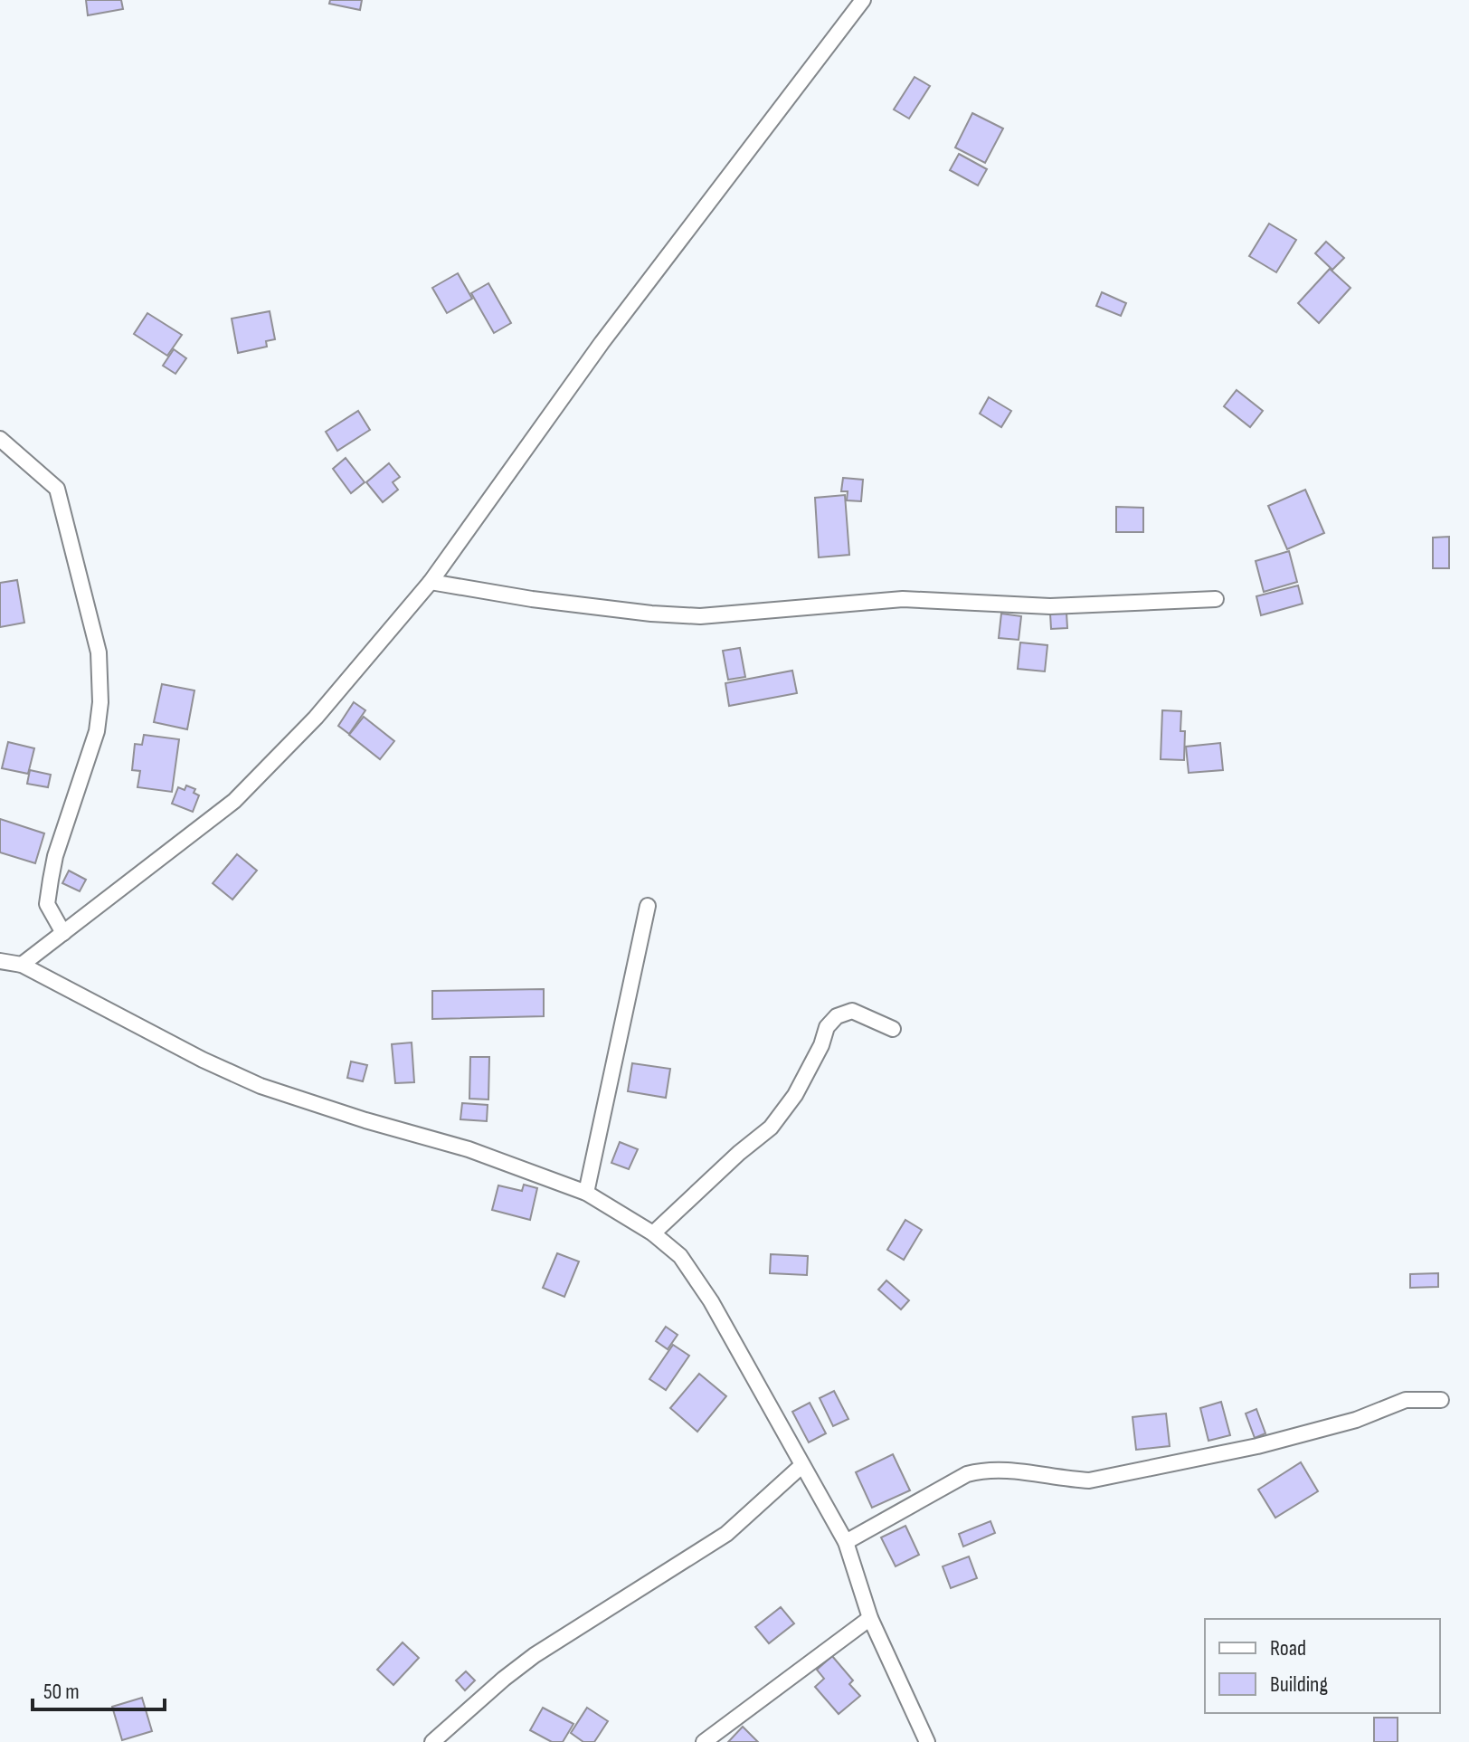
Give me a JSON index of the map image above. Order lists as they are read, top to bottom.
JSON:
{
  "legend": ["Road", "Building"],
  "scale_bar": "50 m"
}
